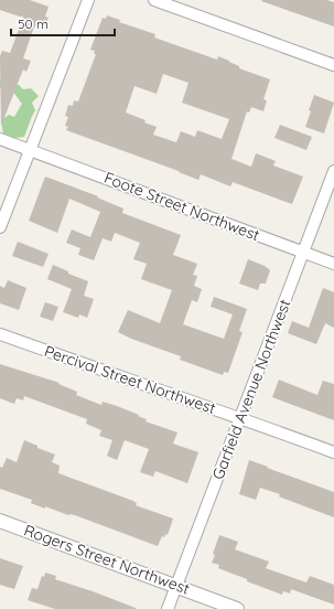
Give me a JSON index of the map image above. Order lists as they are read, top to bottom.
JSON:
{
  "streets": {
    "street": [
      "Foote Street Northwest",
      "Percival Street Northwest",
      "Garfield Avenue Northwest",
      "Rogers Street Northwest"
    ]
  },
  "crossings": [
    ["Foote Street Northwest", "Garfield Avenue Northwest"],
    ["Percival Street Northwest", "Garfield Avenue Northwest"],
    ["Garfield Avenue Northwest", "Rogers Street Northwest"]
  ],
  "scale_bar": "50 m"
}
